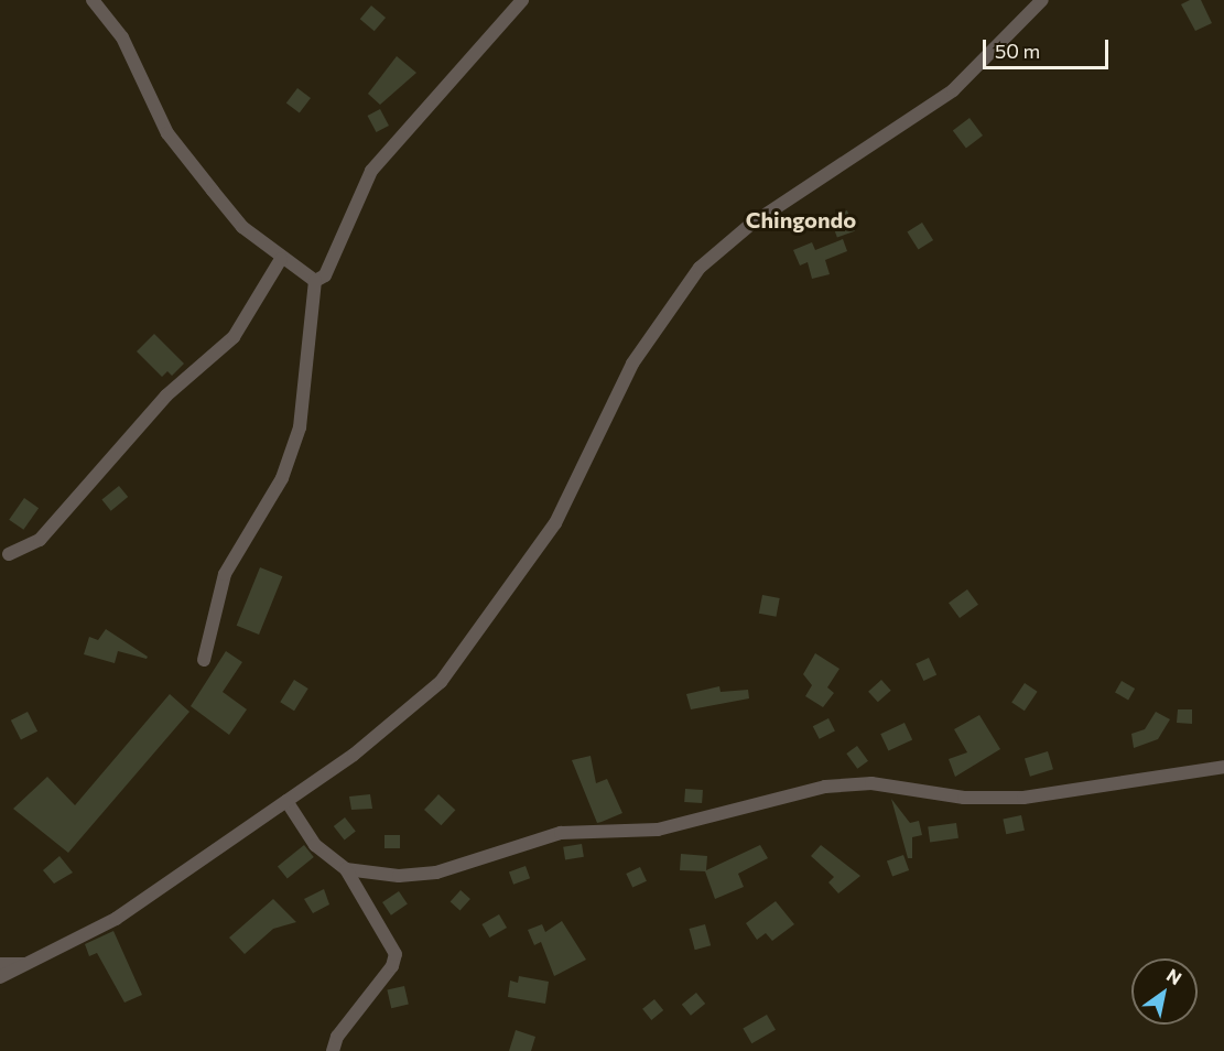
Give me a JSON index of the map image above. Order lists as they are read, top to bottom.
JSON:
{
  "districts": ["Chingondo"],
  "scale_bar": "50 m",
  "north": "top right"
}
